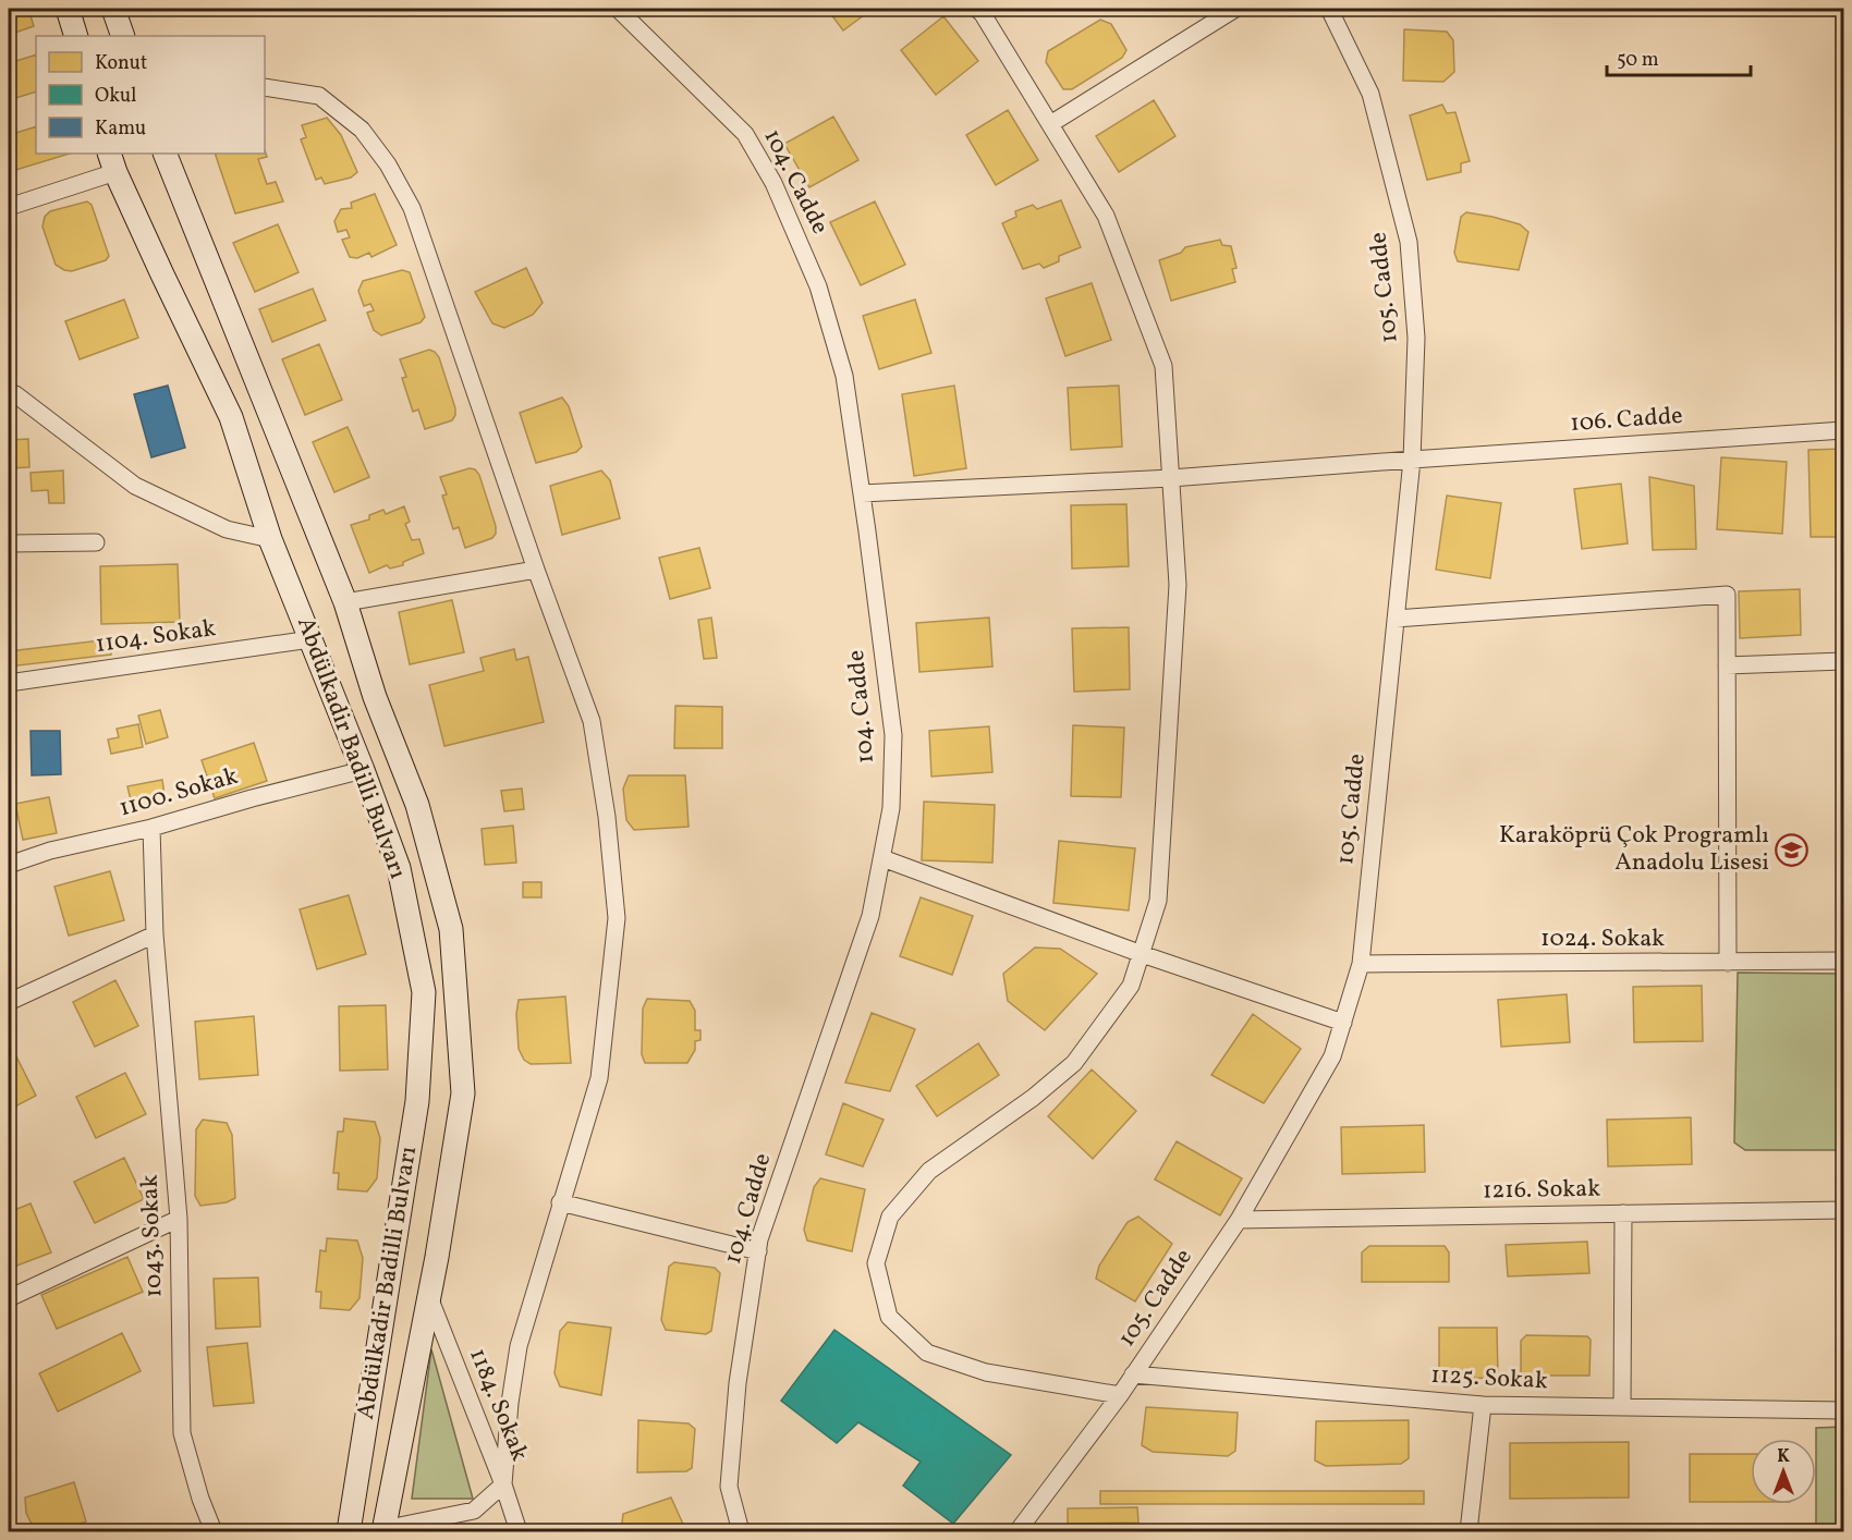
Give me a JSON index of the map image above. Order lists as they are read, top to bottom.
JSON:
{
  "streets": {
    "main road": ["Abdülkadir Badilli Bulvarı"],
    "street": [
      "104. Cadde",
      "105. Cadde",
      "106. Cadde",
      "1104. Sokak",
      "1100. Sokak",
      "1024. Sokak",
      "1216. Sokak",
      "1043. Sokak",
      "1125. Sokak",
      "1184. Sokak"
    ]
  },
  "crossings": [
    ["104. Cadde", "106. Cadde"],
    ["105. Cadde", "106. Cadde"],
    ["105. Cadde", "1024. Sokak"],
    ["105. Cadde", "1216. Sokak"],
    ["105. Cadde", "1125. Sokak"],
    ["1104. Sokak", "Abdülkadir Badilli Bulvarı"],
    ["Abdülkadir Badilli Bulvarı", "1100. Sokak"],
    ["Abdülkadir Badilli Bulvarı", "1184. Sokak"],
    ["1100. Sokak", "1043. Sokak"]
  ],
  "places": {
    "school or university": ["Karaköprü Çok Programlı Anadolu Lisesi"]
  },
  "legend": ["Konut", "Okul", "Kamu"],
  "scale_bar": "50 m",
  "north": "top"
}
